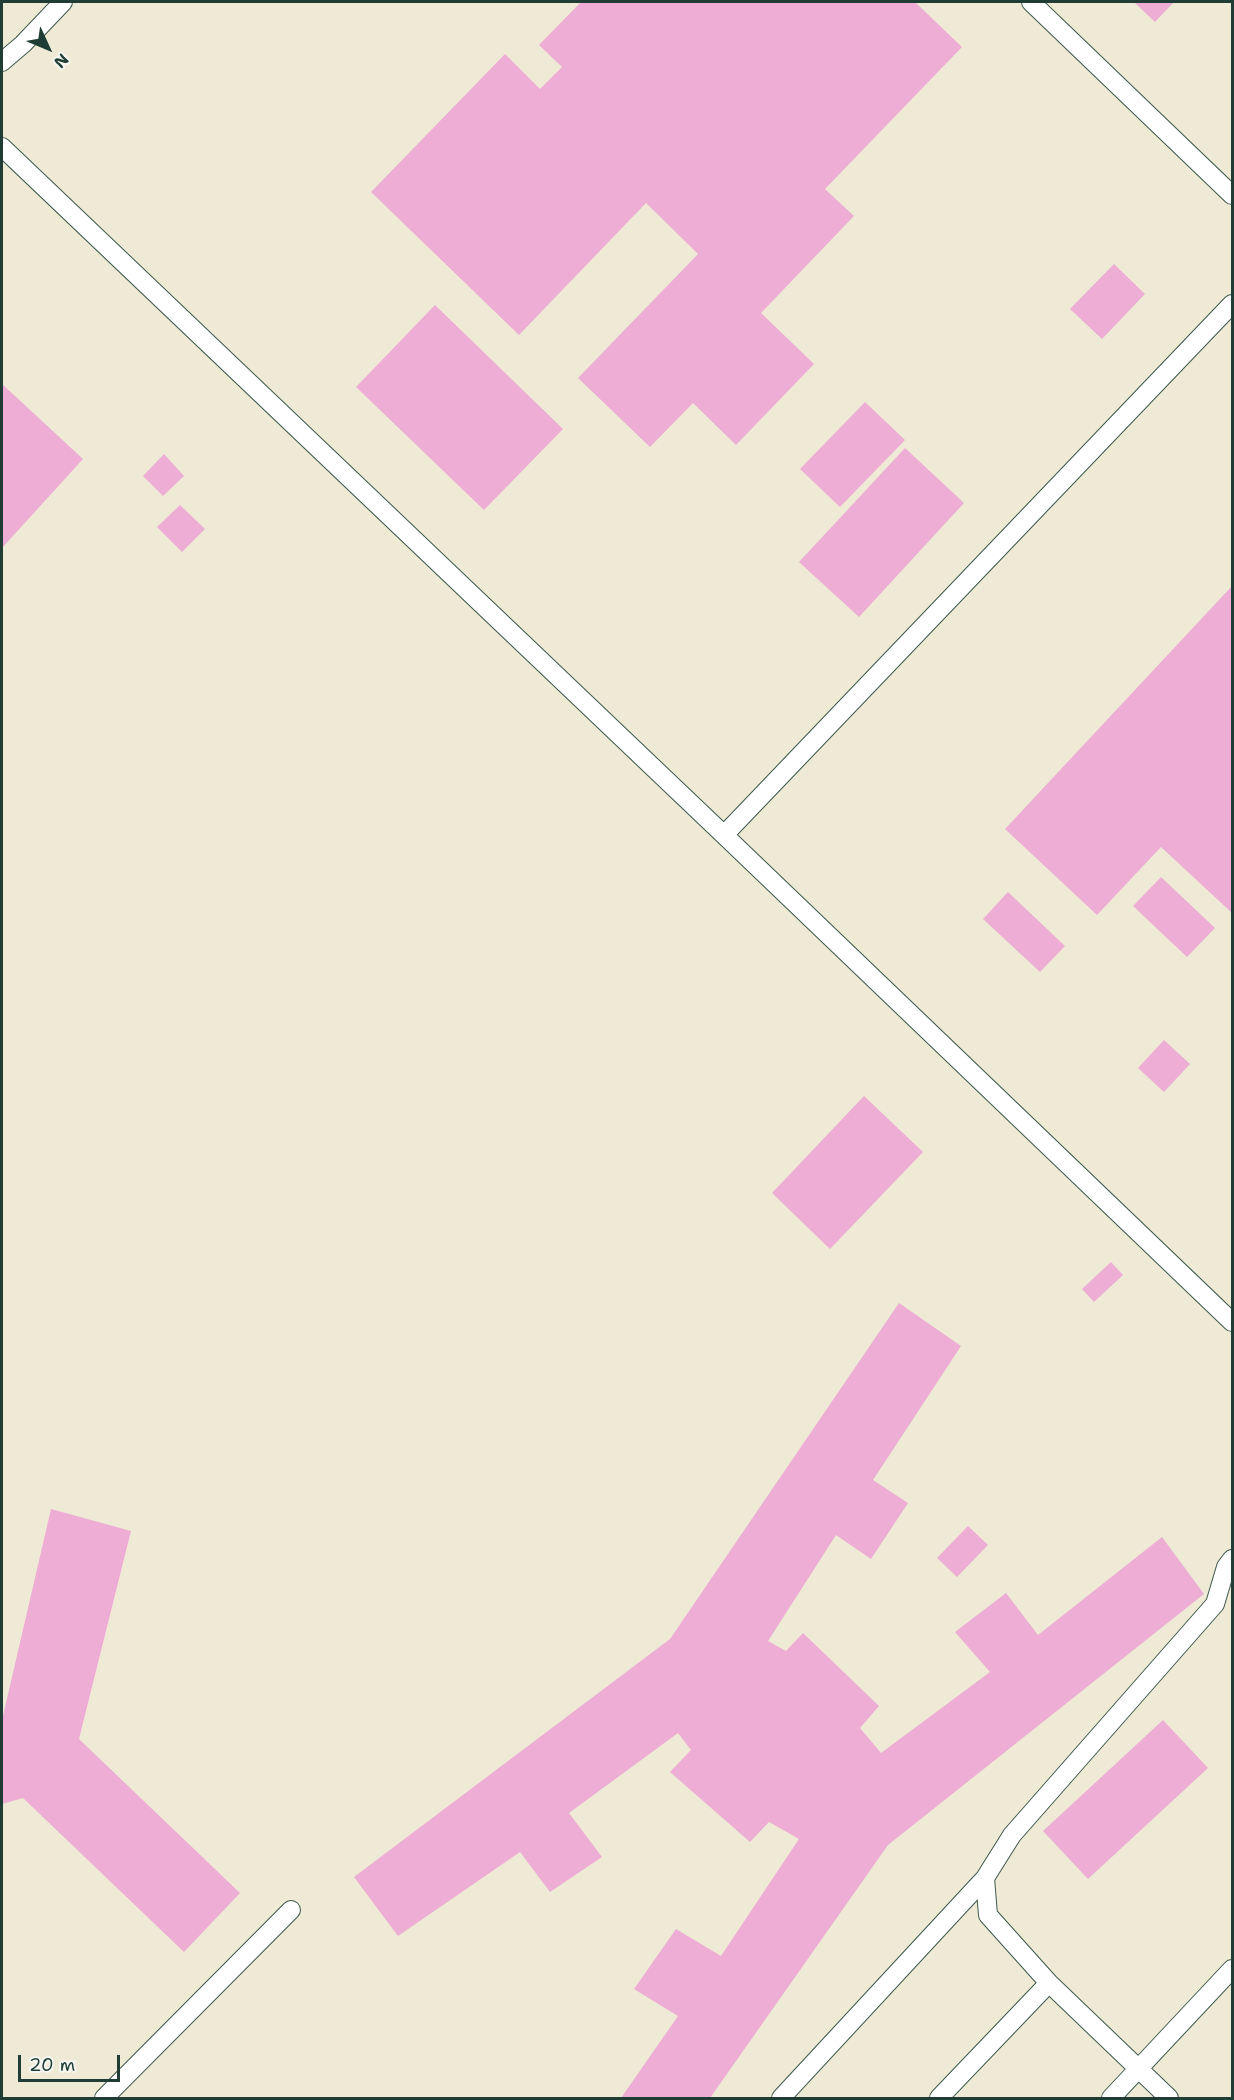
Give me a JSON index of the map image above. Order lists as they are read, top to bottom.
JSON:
{
  "scale_bar": "20 m",
  "north": "bottom right"
}
